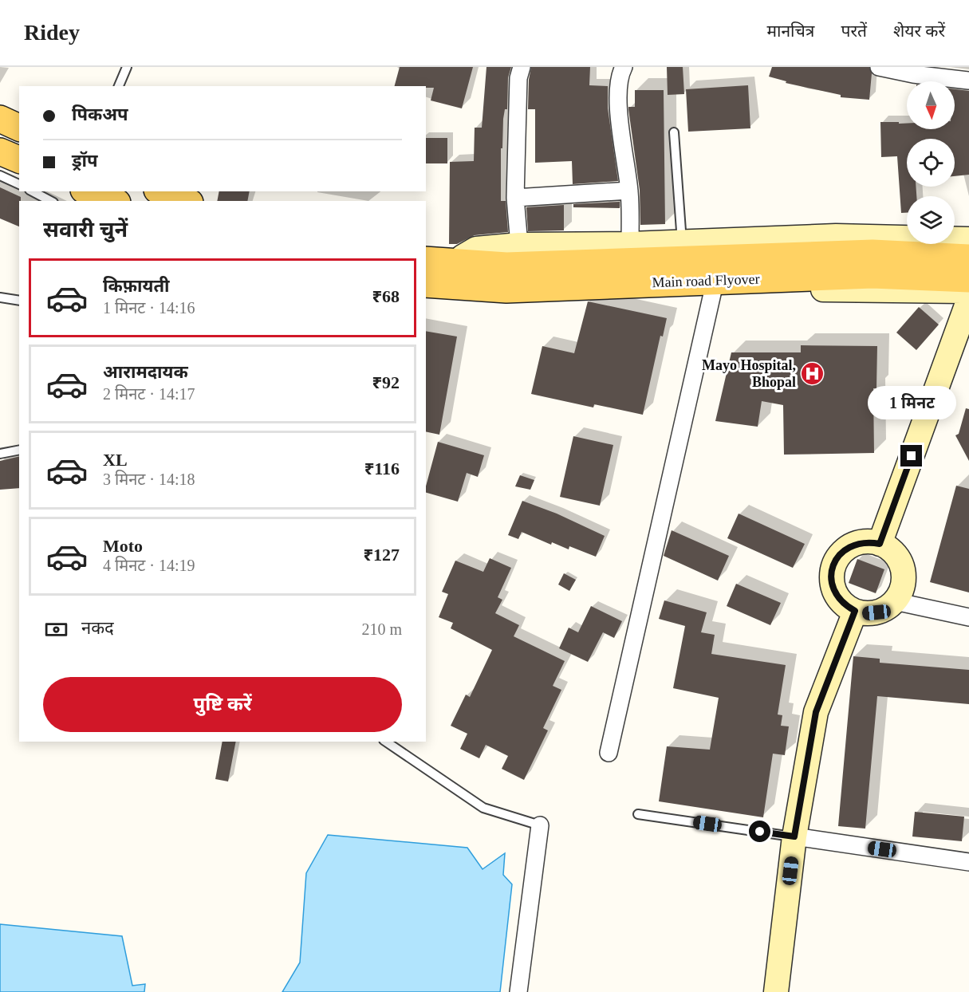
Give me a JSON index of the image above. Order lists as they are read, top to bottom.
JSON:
{
  "streets": {
    "main road": ["Main road Flyover"]
  },
  "places": {
    "hospital": ["Mayo Hospital, Bhopal"]
  },
  "north": "bottom",
  "page": {
    "header": "Ridey",
    "nav": ["मानचित्र", "परतें", "शेयर करें"],
    "banner": ["पिकअप", "ड्रॉप"],
    "heading": "सवारी चुनें",
    "list": [
      {
        "name": "किफ़ायती",
        "note": "1 मिनट · 14:16",
        "value": "₹68"
      },
      {
        "name": "आरामदायक",
        "note": "2 मिनट · 14:17",
        "value": "₹92"
      },
      {
        "name": "XL",
        "note": "3 मिनट · 14:18",
        "value": "₹116"
      },
      {
        "name": "Moto",
        "note": "4 मिनट · 14:19",
        "value": "₹127"
      }
    ],
    "bubble": "1 मिनट",
    "pay": ["नकद", "210 m"],
    "buttons": "पुष्टि करें"
  }
}
